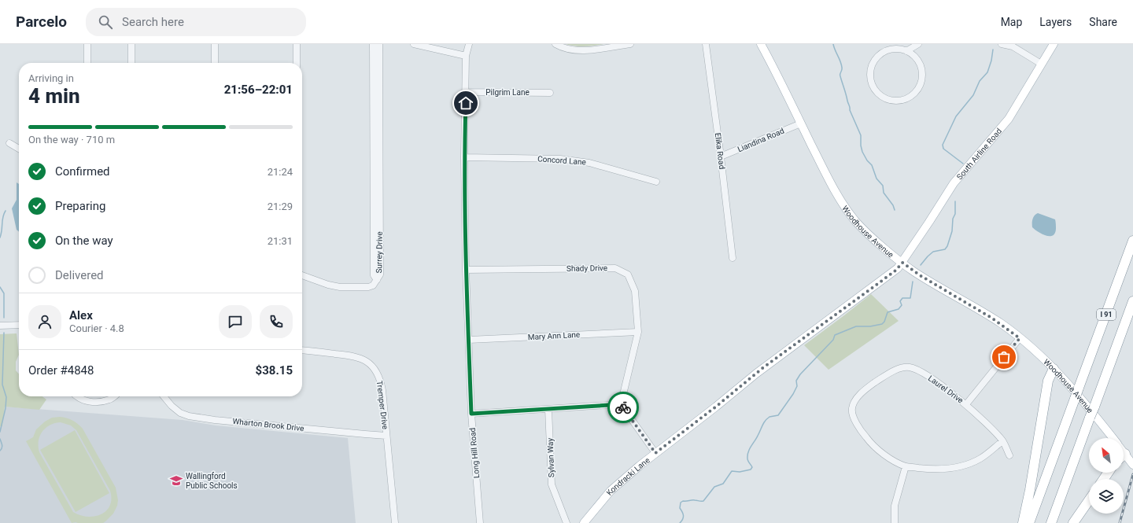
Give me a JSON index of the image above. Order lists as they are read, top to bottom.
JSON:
{
  "streets": {
    "highway": ["I 91"],
    "main road": ["South Airline Road", "Woodhouse Avenue", "Kondracki Lane"],
    "street": [
      "Pilgrim Lane",
      "Liandina Road",
      "Elika Road",
      "Concord Lane",
      "Surrey Drive",
      "Shady Drive",
      "Mary Ann Lane",
      "Laurel Drive",
      "Tremper Drive",
      "Wharton Brook Drive",
      "Long Hill Road",
      "Sylvan Way"
    ]
  },
  "crossings": [
    ["Pilgrim Lane", "Long Hill Road"],
    ["Liandina Road", "Elika Road"],
    ["Liandina Road", "Woodhouse Avenue"],
    ["South Airline Road", "Woodhouse Avenue"],
    ["South Airline Road", "Kondracki Lane"],
    ["Concord Lane", "Long Hill Road"],
    ["Woodhouse Avenue", "Kondracki Lane"],
    ["Shady Drive", "Mary Ann Lane"],
    ["Shady Drive", "Long Hill Road"],
    ["Mary Ann Lane", "Long Hill Road"],
    ["Tremper Drive", "Wharton Brook Drive"]
  ],
  "places": {
    "school or university": ["Wallingford Public Schools"]
  },
  "north": "top left",
  "page": {
    "header": "Parcelo",
    "search": "Search here",
    "nav": ["Map", "Layers", "Share"],
    "heading": ["4 min", "Arriving in", "21:56–22:01"],
    "panel": [
      "Alex",
      "Courier · 4.8",
      "Order #4848",
      "$38.15"
    ],
    "bar": "On the way · 710 m",
    "list": [
      ["Confirmed", "21:24"],
      ["Preparing", "21:29"],
      ["On the way", "21:31"],
      "Delivered"
    ]
  }
}
